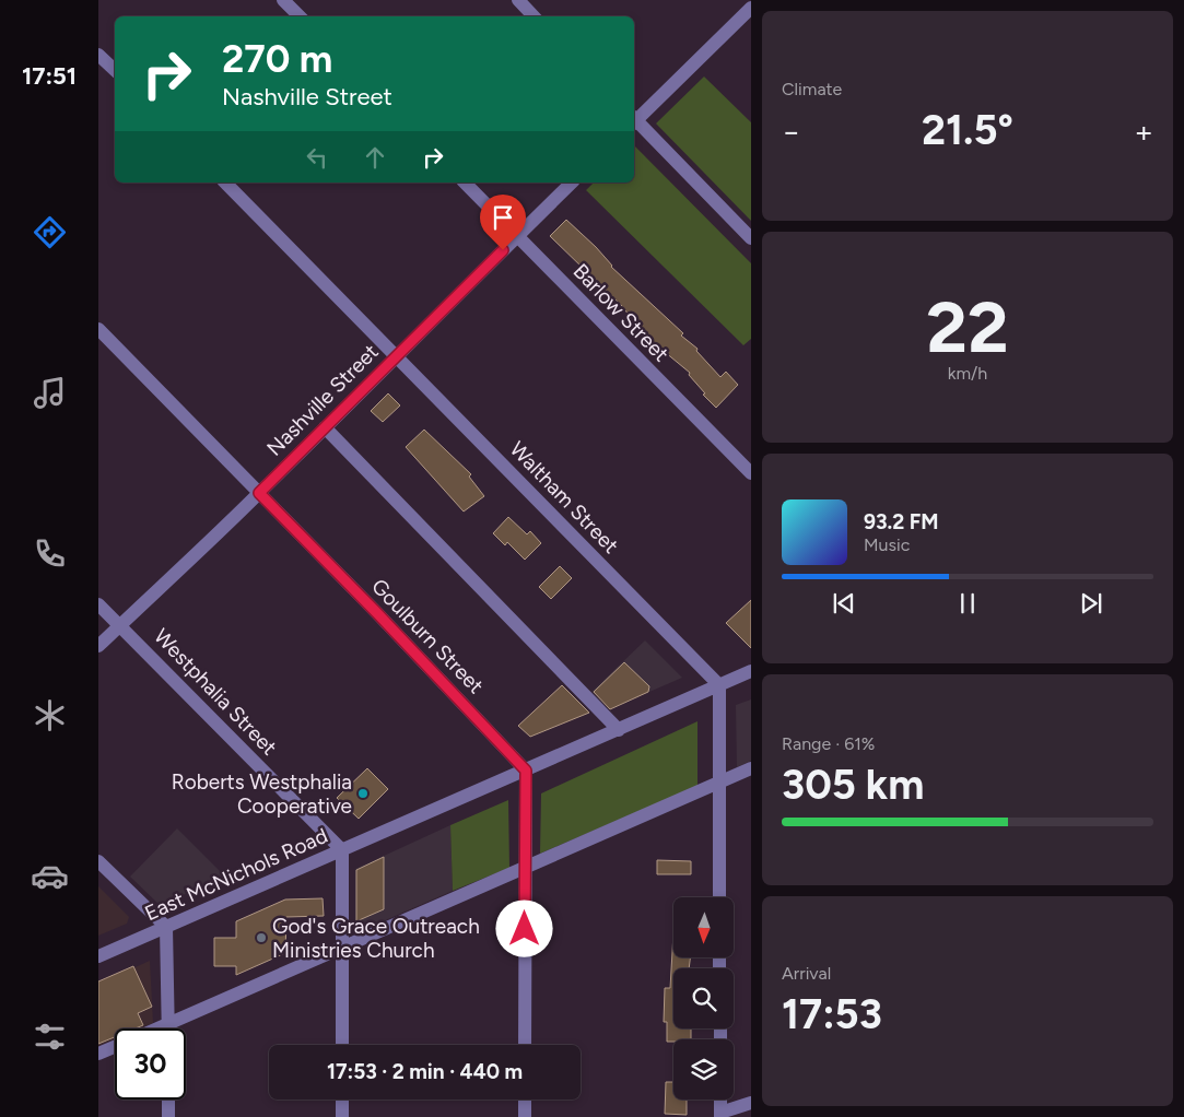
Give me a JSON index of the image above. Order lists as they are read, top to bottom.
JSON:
{
  "streets": {
    "street": [
      "Barlow Street",
      "Nashville Street",
      "Waltham Street",
      "Goulburn Street",
      "Westphalia Street",
      "East McNichols Road"
    ]
  },
  "crossings": [
    ["Barlow Street", "Nashville Street"],
    ["Nashville Street", "Waltham Street"],
    ["Nashville Street", "Goulburn Street"],
    ["Nashville Street", "Westphalia Street"],
    ["Waltham Street", "East McNichols Road"],
    ["Goulburn Street", "East McNichols Road"],
    ["Westphalia Street", "East McNichols Road"]
  ],
  "places": ["Roberts Westphalia Cooperative", "God's Grace Outreach Ministries Church"],
  "north": "bottom",
  "page": {
    "tabs": "17:51",
    "tile": [
      "Climate",
      ["22", "km/h"],
      ["Range · 61%", "305 km"],
      ["Arrival", "17:53"]
    ],
    "turn": ["270 m", "Nashville Street"],
    "heat": ["−", "21.5°", "+"],
    "song": ["93.2 FM", "Music"],
    "limit": "30",
    "trip": "17:53 · 2 min · 440 m"
  }
}
